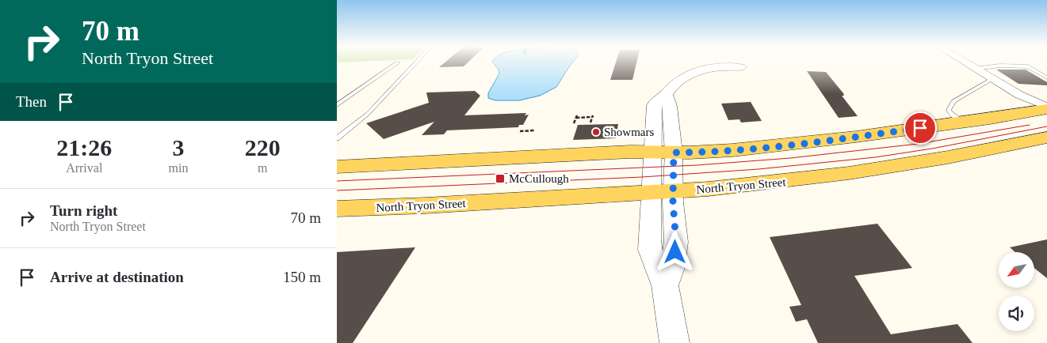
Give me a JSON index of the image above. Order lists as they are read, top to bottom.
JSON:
{
  "streets": {
    "main road": ["North Tryon Street"]
  },
  "places": {
    "other": ["Showmars"],
    "transit": ["McCullough"]
  },
  "north": "bottom left",
  "page": {
    "turn": ["70 m", "North Tryon Street"],
    "then": "Then",
    "eta": [
      "21:26",
      "Arrival",
      "3",
      "min",
      "220",
      "m"
    ],
    "list": [
      {
        "name": "Turn right",
        "note": "North Tryon Street",
        "value": "70 m"
      },
      {
        "name": "Arrive at destination",
        "value": "150 m"
      }
    ]
  }
}
